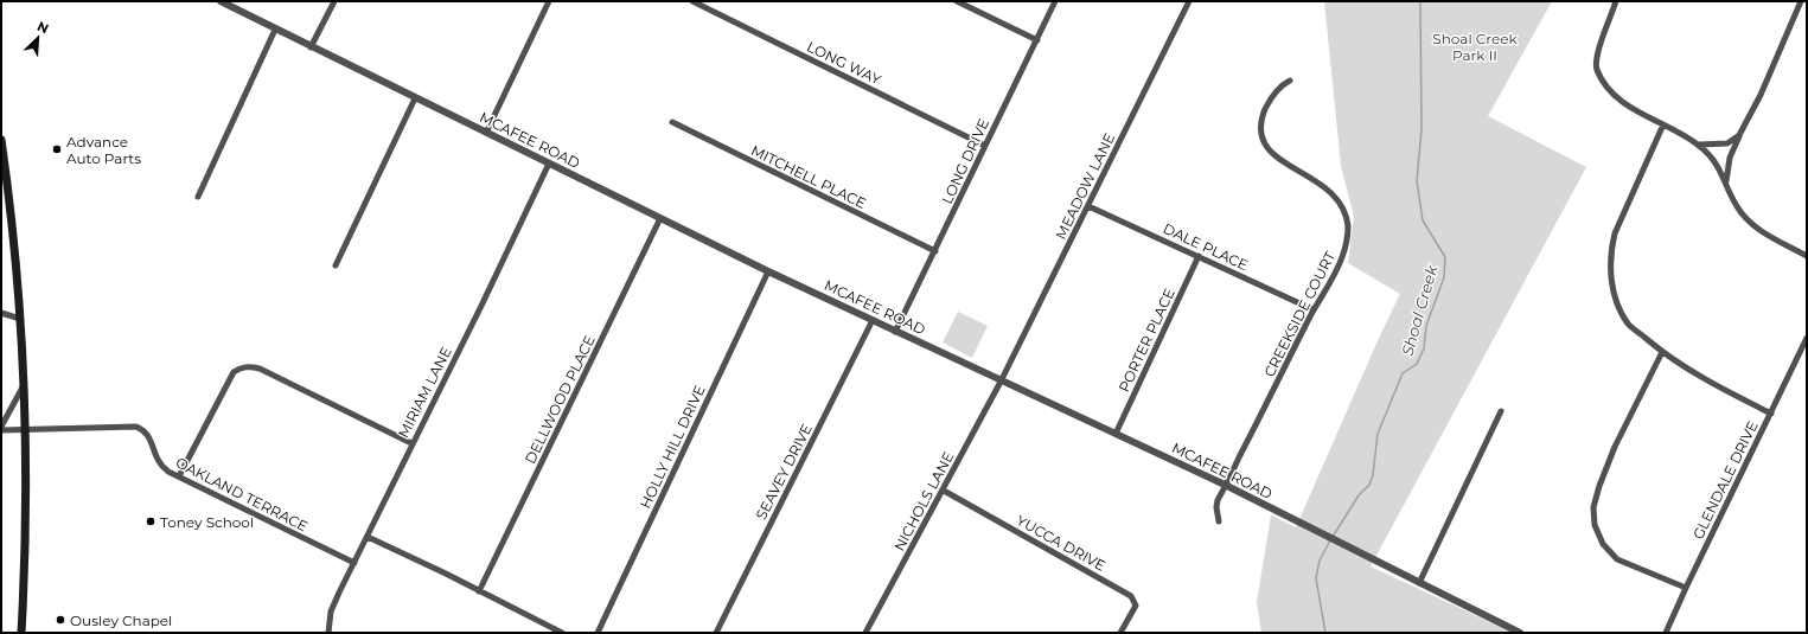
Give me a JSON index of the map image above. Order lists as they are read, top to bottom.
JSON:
{
  "streets": {
    "street": [
      "LONG WAY",
      "MCAFEE ROAD",
      "LONG DRIVE",
      "MITCHELL PLACE",
      "MEADOW LANE",
      "DALE PLACE",
      "CREEKSIDE COURT",
      "PORTER PLACE",
      "MIRIAM LANE",
      "DELLWOOD PLACE",
      "HOLLY HILL DRIVE",
      "SEAVEY DRIVE",
      "GLENDALE DRIVE",
      "OAKLAND TERRACE",
      "NICHOLS LANE",
      "YUCCA DRIVE"
    ]
  },
  "crossings": [
    ["LONG WAY", "LONG DRIVE"],
    ["MCAFEE ROAD", "LONG DRIVE"],
    ["MCAFEE ROAD", "MEADOW LANE"],
    ["MCAFEE ROAD", "CREEKSIDE COURT"],
    ["MCAFEE ROAD", "PORTER PLACE"],
    ["MCAFEE ROAD", "MIRIAM LANE"],
    ["MCAFEE ROAD", "DELLWOOD PLACE"],
    ["MCAFEE ROAD", "HOLLY HILL DRIVE"],
    ["MCAFEE ROAD", "SEAVEY DRIVE"],
    ["MCAFEE ROAD", "NICHOLS LANE"],
    ["LONG DRIVE", "MITCHELL PLACE"],
    ["MEADOW LANE", "DALE PLACE"],
    ["MEADOW LANE", "NICHOLS LANE"],
    ["DALE PLACE", "CREEKSIDE COURT"],
    ["DALE PLACE", "PORTER PLACE"],
    ["MIRIAM LANE", "OAKLAND TERRACE"],
    ["NICHOLS LANE", "YUCCA DRIVE"]
  ],
  "water": ["Shoal Creek"],
  "parks": ["Shoal Creek Park II"],
  "places": ["Advance Auto Parts", "Toney School", "Ousley Chapel"],
  "north": "top right"
}
